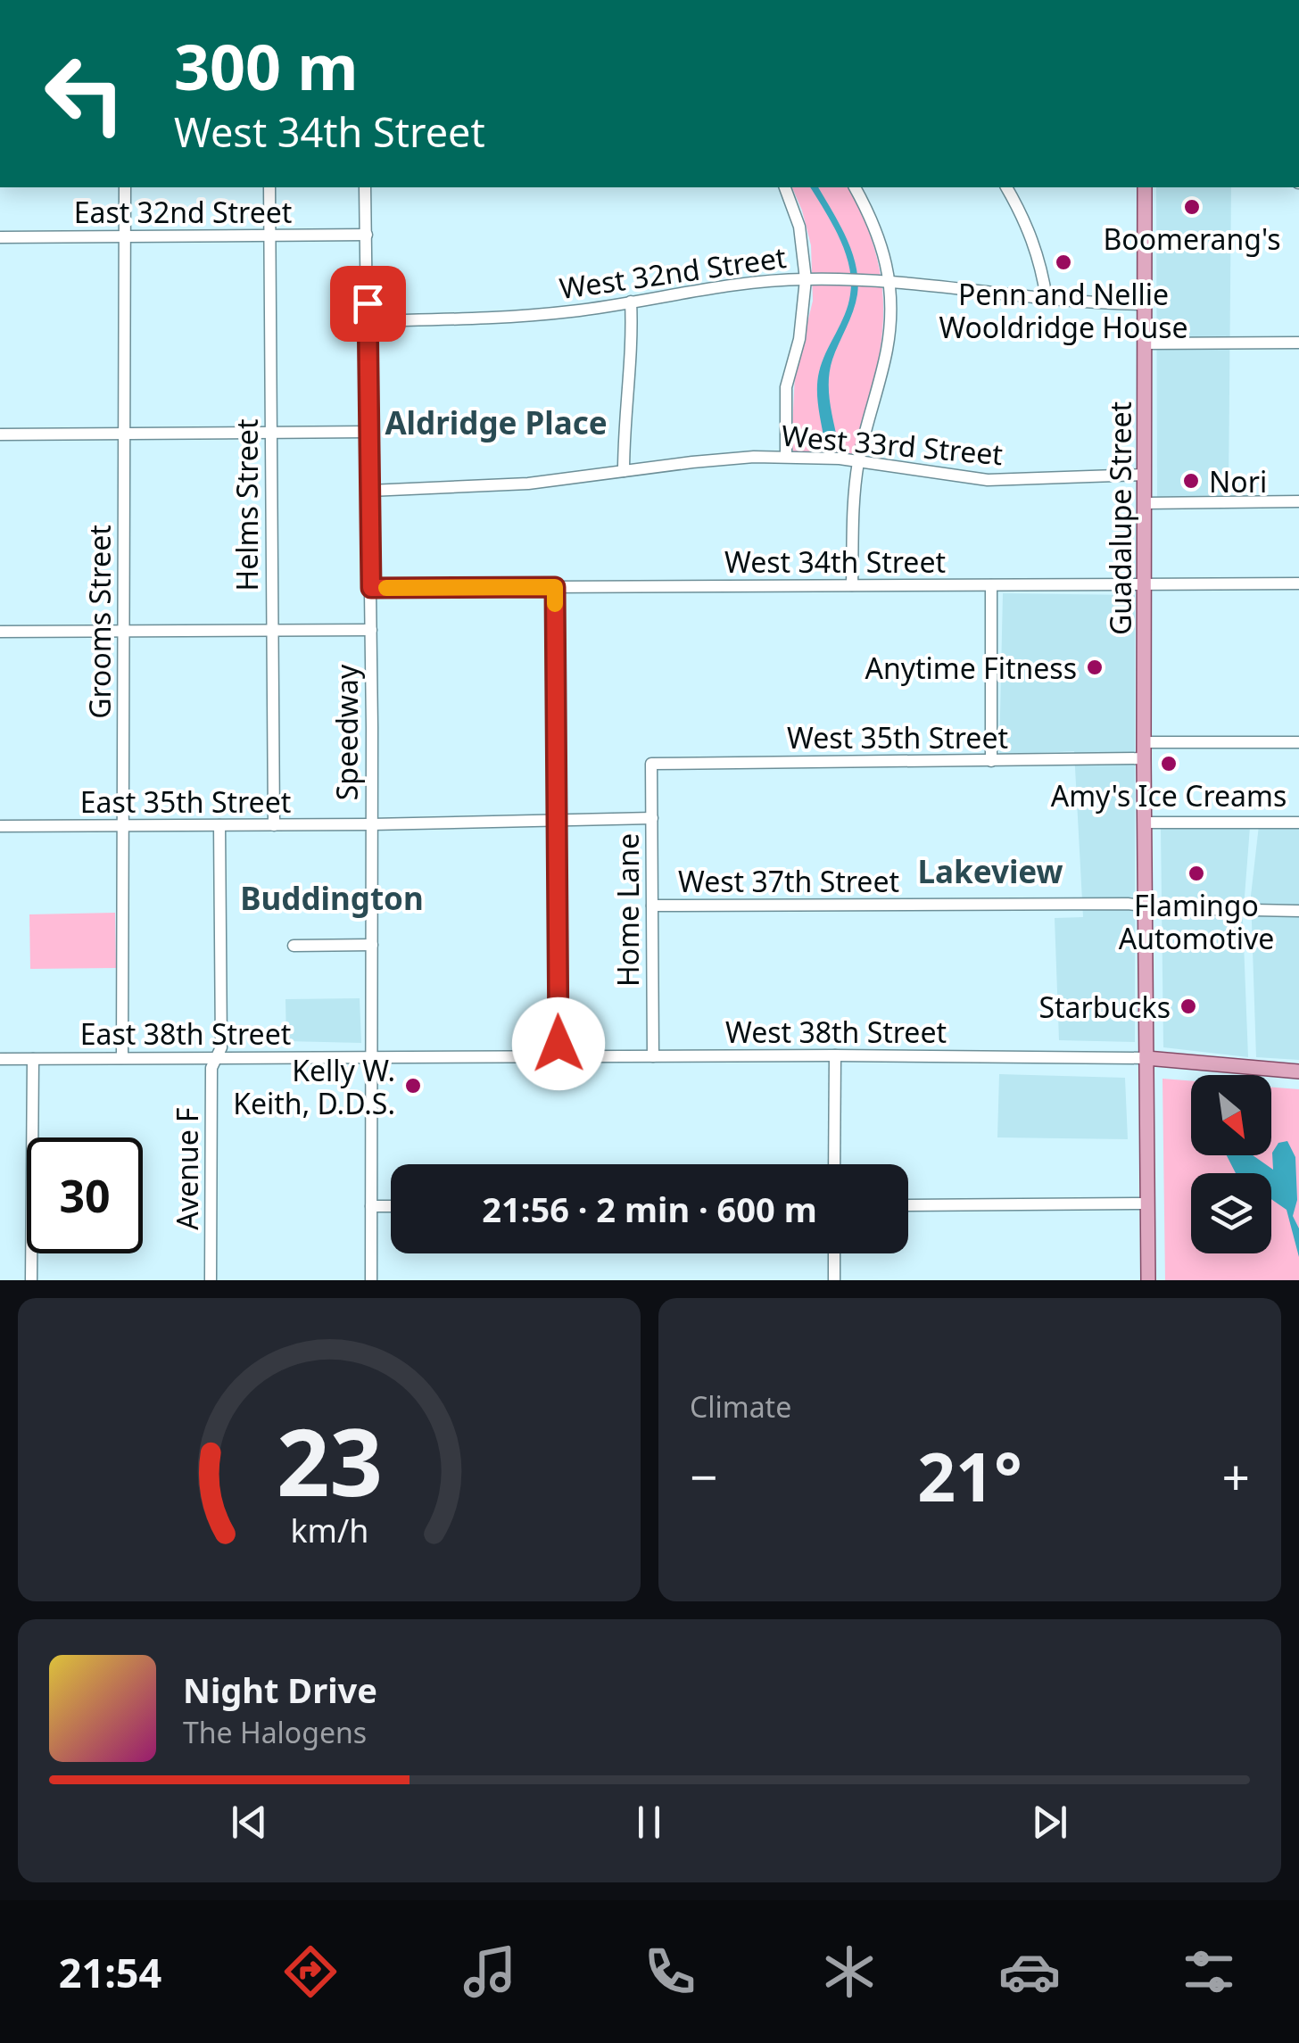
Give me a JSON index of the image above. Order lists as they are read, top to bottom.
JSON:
{
  "streets": {
    "main road": ["Guadalupe Street", "West 38th Street"],
    "street": [
      "East 32nd Street",
      "West 32nd Street",
      "West 33rd Street",
      "Helms Street",
      "West 34th Street",
      "Grooms Street",
      "Speedway",
      "West 35th Street",
      "East 35th Street",
      "West 37th Street",
      "Home Lane",
      "East 38th Street",
      "Avenue F"
    ]
  },
  "crossings": [
    ["East 32nd Street", "Helms Street"],
    ["East 32nd Street", "Grooms Street"],
    ["East 32nd Street", "Speedway"],
    ["West 32nd Street", "Guadalupe Street"],
    ["West 32nd Street", "Speedway"],
    ["West 33rd Street", "Guadalupe Street"],
    ["West 33rd Street", "Speedway"],
    ["Helms Street", "East 35th Street"],
    ["Guadalupe Street", "West 34th Street"],
    ["Guadalupe Street", "West 35th Street"],
    ["Guadalupe Street", "West 37th Street"],
    ["Guadalupe Street", "West 38th Street"],
    ["West 34th Street", "Speedway"],
    ["Grooms Street", "East 35th Street"],
    ["Grooms Street", "East 38th Street"],
    ["Speedway", "East 35th Street"],
    ["Speedway", "West 38th Street"],
    ["Speedway", "East 38th Street"],
    ["West 35th Street", "Home Lane"],
    ["East 35th Street", "Avenue F"],
    ["West 37th Street", "Home Lane"],
    ["Home Lane", "West 38th Street"],
    ["West 38th Street", "East 38th Street"],
    ["East 38th Street", "Avenue F"]
  ],
  "districts": ["Aldridge Place", "Lakeview", "Buddington"],
  "places": [
    "Boomerang's",
    "Penn and Nellie Wooldridge House",
    "Nori",
    "Anytime Fitness",
    "Amy's Ice Creams",
    "Flamingo Automotive",
    "Starbucks",
    "Kelly W. Keith, D.D.S."
  ],
  "north": "bottom right",
  "page": {
    "turn": ["300 m", "West 34th Street"],
    "limit": "30",
    "trip": "21:56 · 2 min · 600 m",
    "tile": "Climate",
    "heat": ["−", "21°", "+"],
    "song": ["Night Drive", "The Halogens"],
    "tabs": "21:54",
    "gauge": ["23", "km/h"]
  }
}
